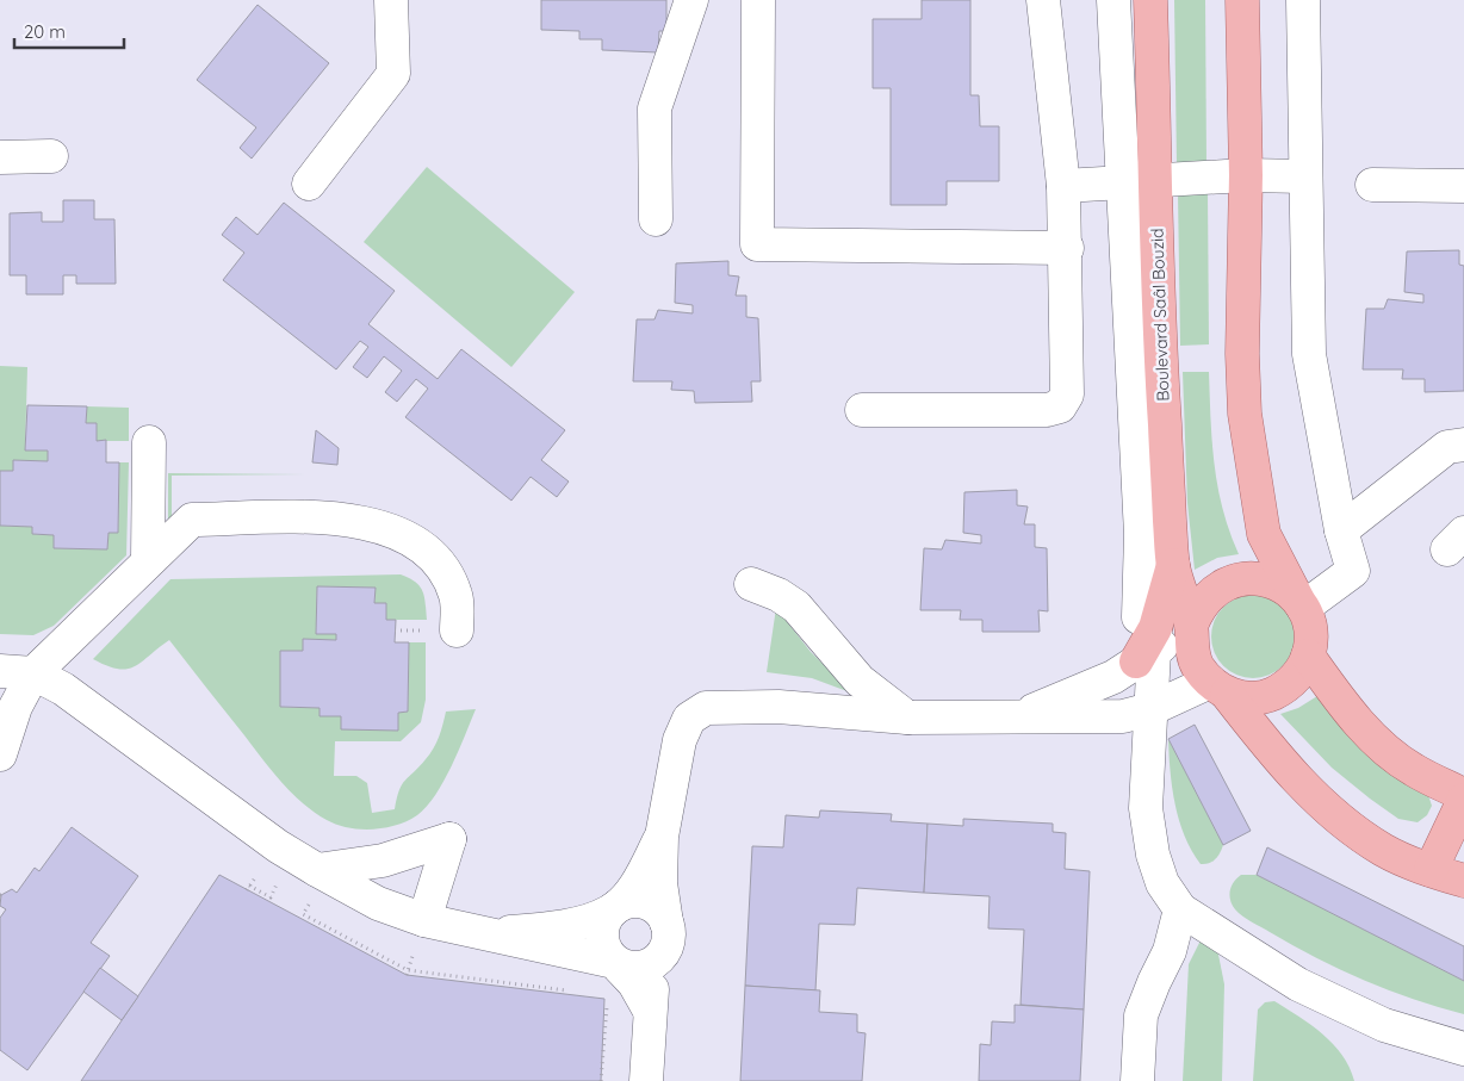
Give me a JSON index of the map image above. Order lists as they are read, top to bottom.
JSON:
{
  "streets": {
    "main road": ["Boulevard Saâl Bouzid"]
  },
  "scale_bar": "20 m"
}
